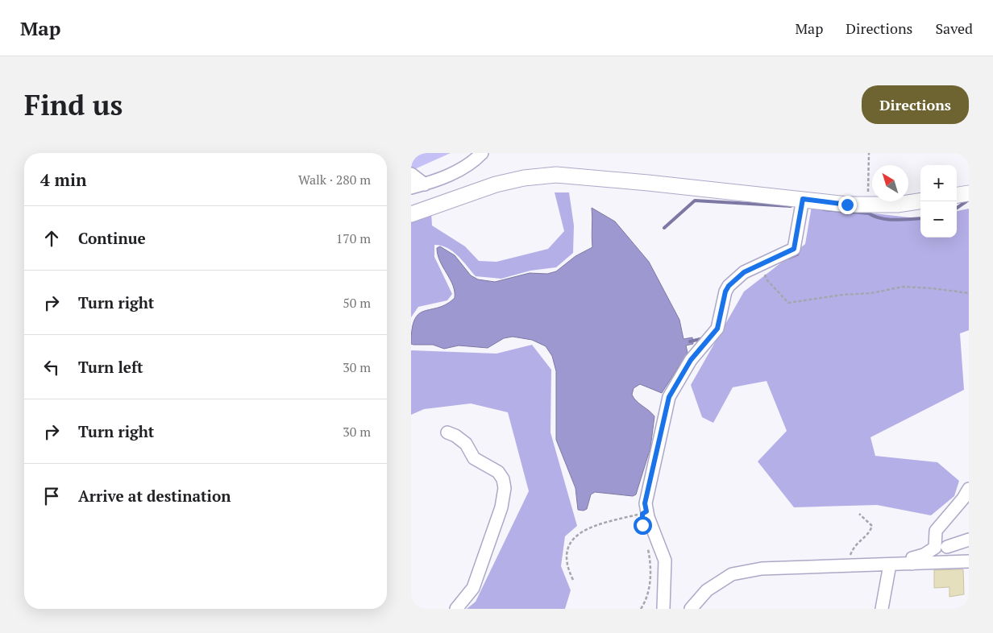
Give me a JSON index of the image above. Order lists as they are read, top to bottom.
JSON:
{
  "north": "top left",
  "page": {
    "header": "Map",
    "nav": ["Map", "Directions", "Saved"],
    "buttons": "Directions",
    "title": "Find us",
    "heading": ["4 min", "Walk · 280 m"],
    "map_buttons": ["+", "−"],
    "list": [
      ["Continue", "170 m"],
      ["Turn right", "50 m"],
      ["Turn left", "30 m"],
      ["Turn right", "30 m"],
      "Arrive at destination"
    ]
  }
}
